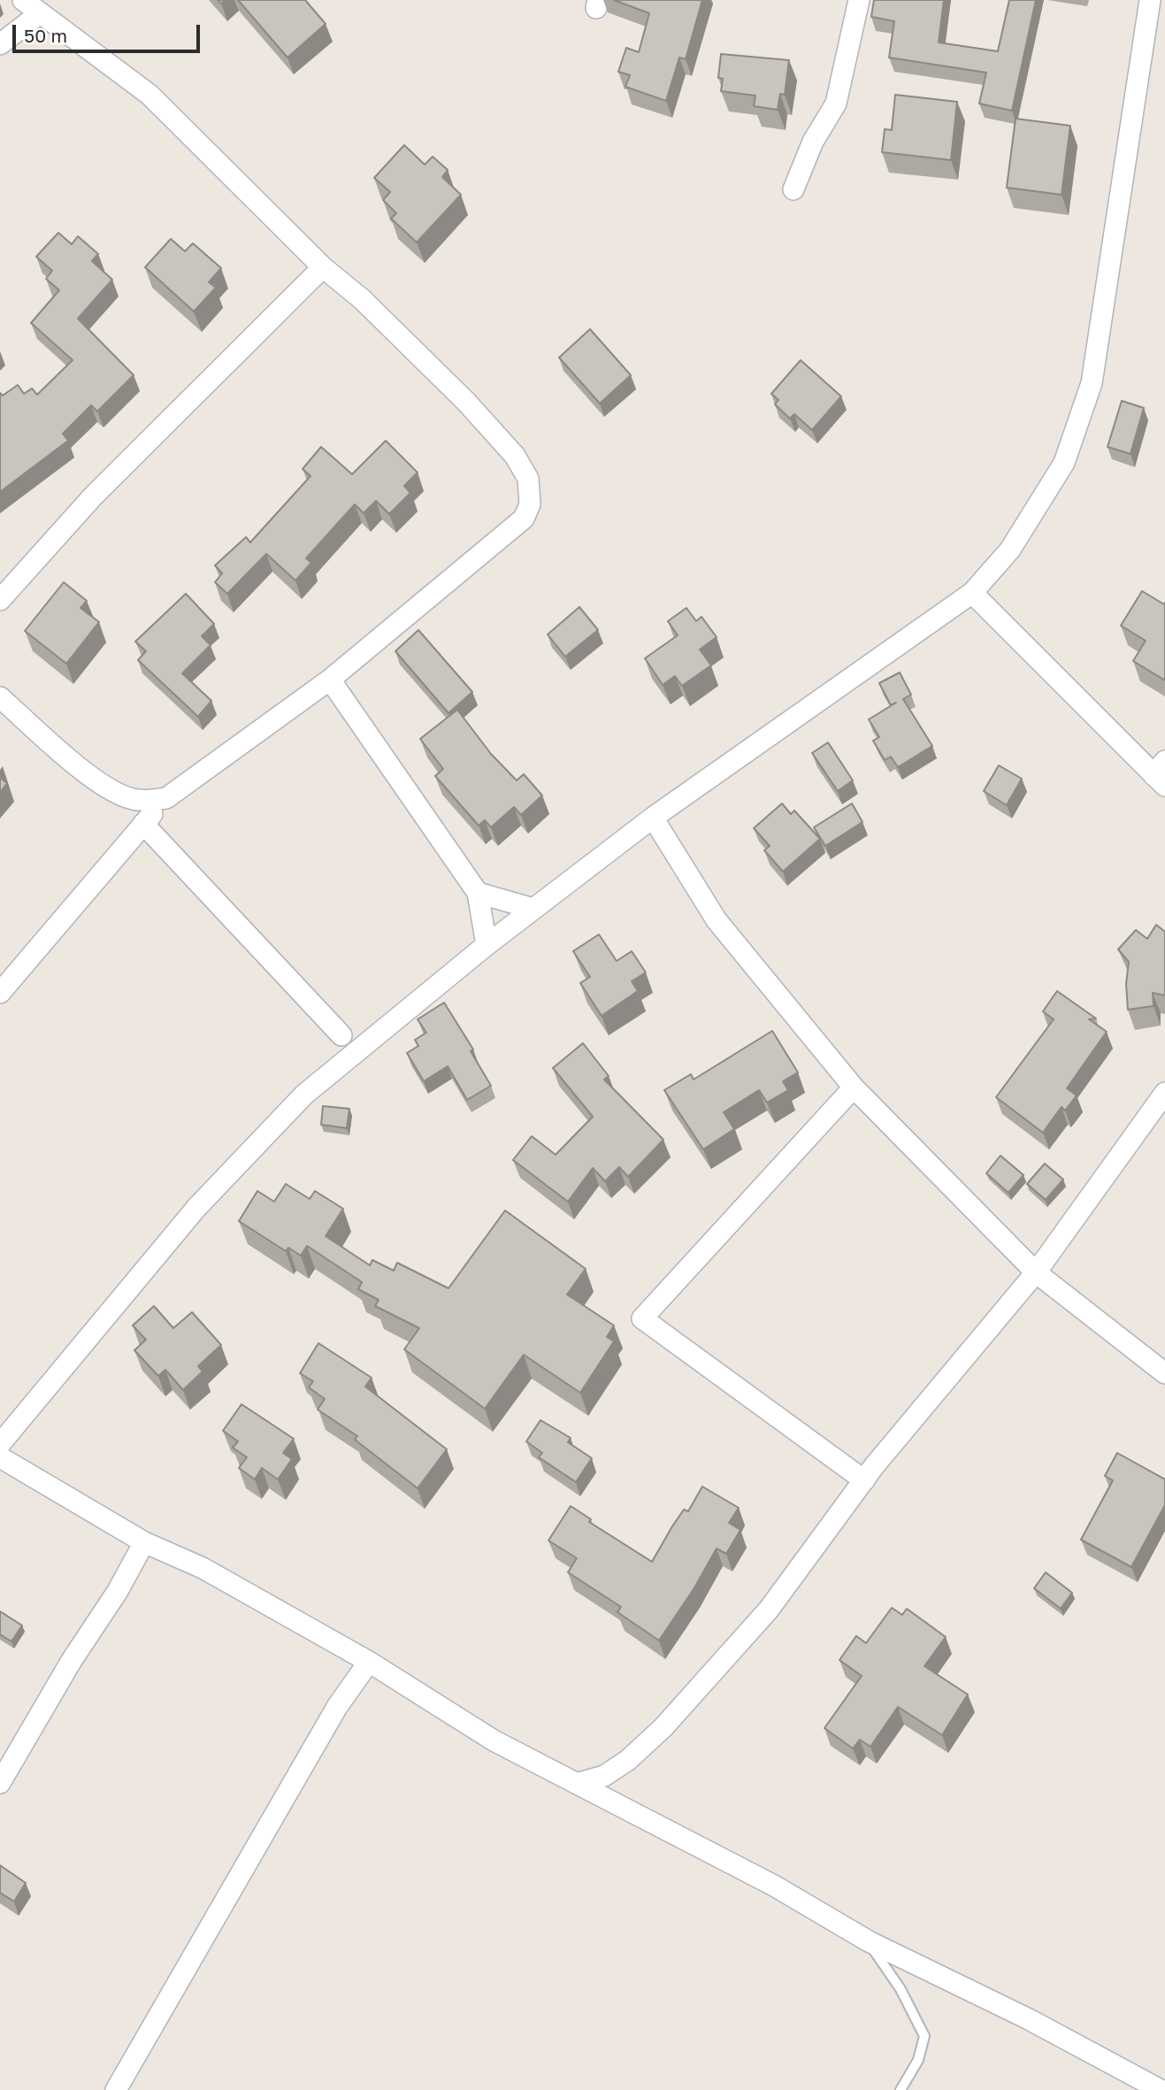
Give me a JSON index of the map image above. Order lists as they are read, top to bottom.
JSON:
{
  "scale_bar": "50 m"
}
